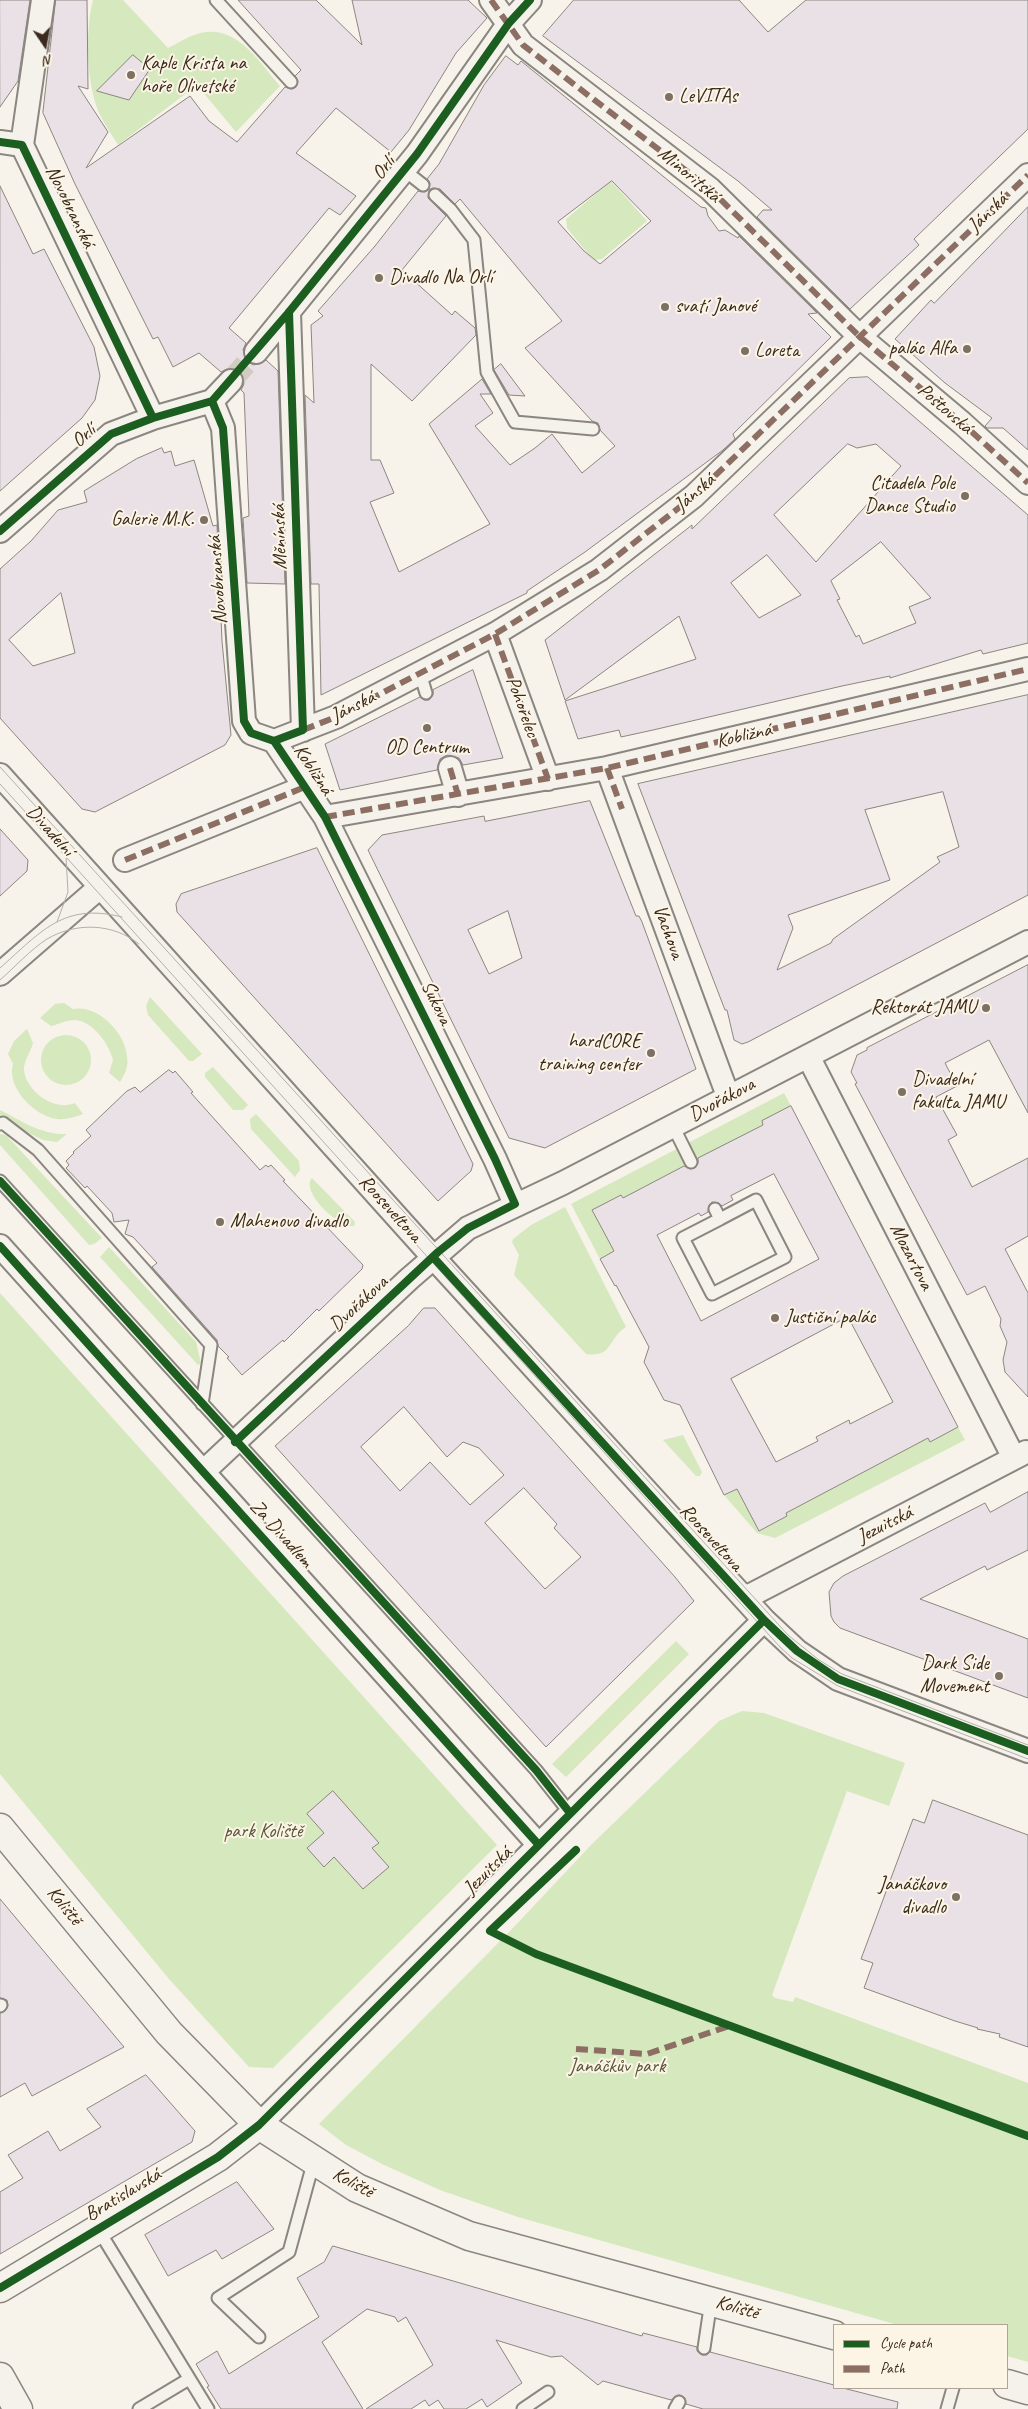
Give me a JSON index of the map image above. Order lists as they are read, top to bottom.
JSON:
{
  "streets": {
    "main road": ["Koliště", "Bratislavská"],
    "street": [
      "Orlí",
      "Minoritská",
      "Novobranská",
      "Jánská",
      "Poštovská",
      "Měnínská",
      "Pohořelec",
      "Kobližná",
      "Divadelní",
      "Vachova",
      "Sukova",
      "Dvořákova",
      "Rooseveltova",
      "Mozartova",
      "Jezuitská",
      "Za Divadlem"
    ]
  },
  "crossings": [
    ["Orlí", "Minoritská"],
    ["Orlí", "Novobranská"],
    ["Orlí", "Měnínská"],
    ["Minoritská", "Jánská"],
    ["Minoritská", "Poštovská"],
    ["Novobranská", "Kobližná"],
    ["Jánská", "Poštovská"],
    ["Jánská", "Měnínská"],
    ["Jánská", "Pohořelec"],
    ["Pohořelec", "Kobližná"],
    ["Kobližná", "Vachova"],
    ["Kobližná", "Sukova"],
    ["Divadelní", "Rooseveltova"],
    ["Vachova", "Dvořákova"],
    ["Sukova", "Dvořákova"],
    ["Dvořákova", "Rooseveltova"],
    ["Dvořákova", "Mozartova"],
    ["Dvořákova", "Za Divadlem"],
    ["Rooseveltova", "Jezuitská"],
    ["Mozartova", "Jezuitská"],
    ["Jezuitská", "Za Divadlem"],
    ["Jezuitská", "Koliště"],
    ["Jezuitská", "Bratislavská"],
    ["Koliště", "Bratislavská"]
  ],
  "parks": ["park Koliště", "Janáčkův park"],
  "places": [
    "Kaple Krista na hoře Olivetské",
    "LeVITAs",
    "Divadlo Na Orlí",
    "svatí Janové",
    "palác Alfa",
    "Loreta",
    "Citadela Pole Dance Studio",
    "Galerie M.K.",
    "OD Centrum",
    "Rektorát JAMU",
    "hardCORE training center",
    "Divadelní fakulta JAMU",
    "Mahenovo divadlo",
    "Justiční palác",
    "Dark Side Movement",
    "Janáčkovo divadlo"
  ],
  "legend": ["Cycle path", "Path"],
  "north": "bottom"
}
